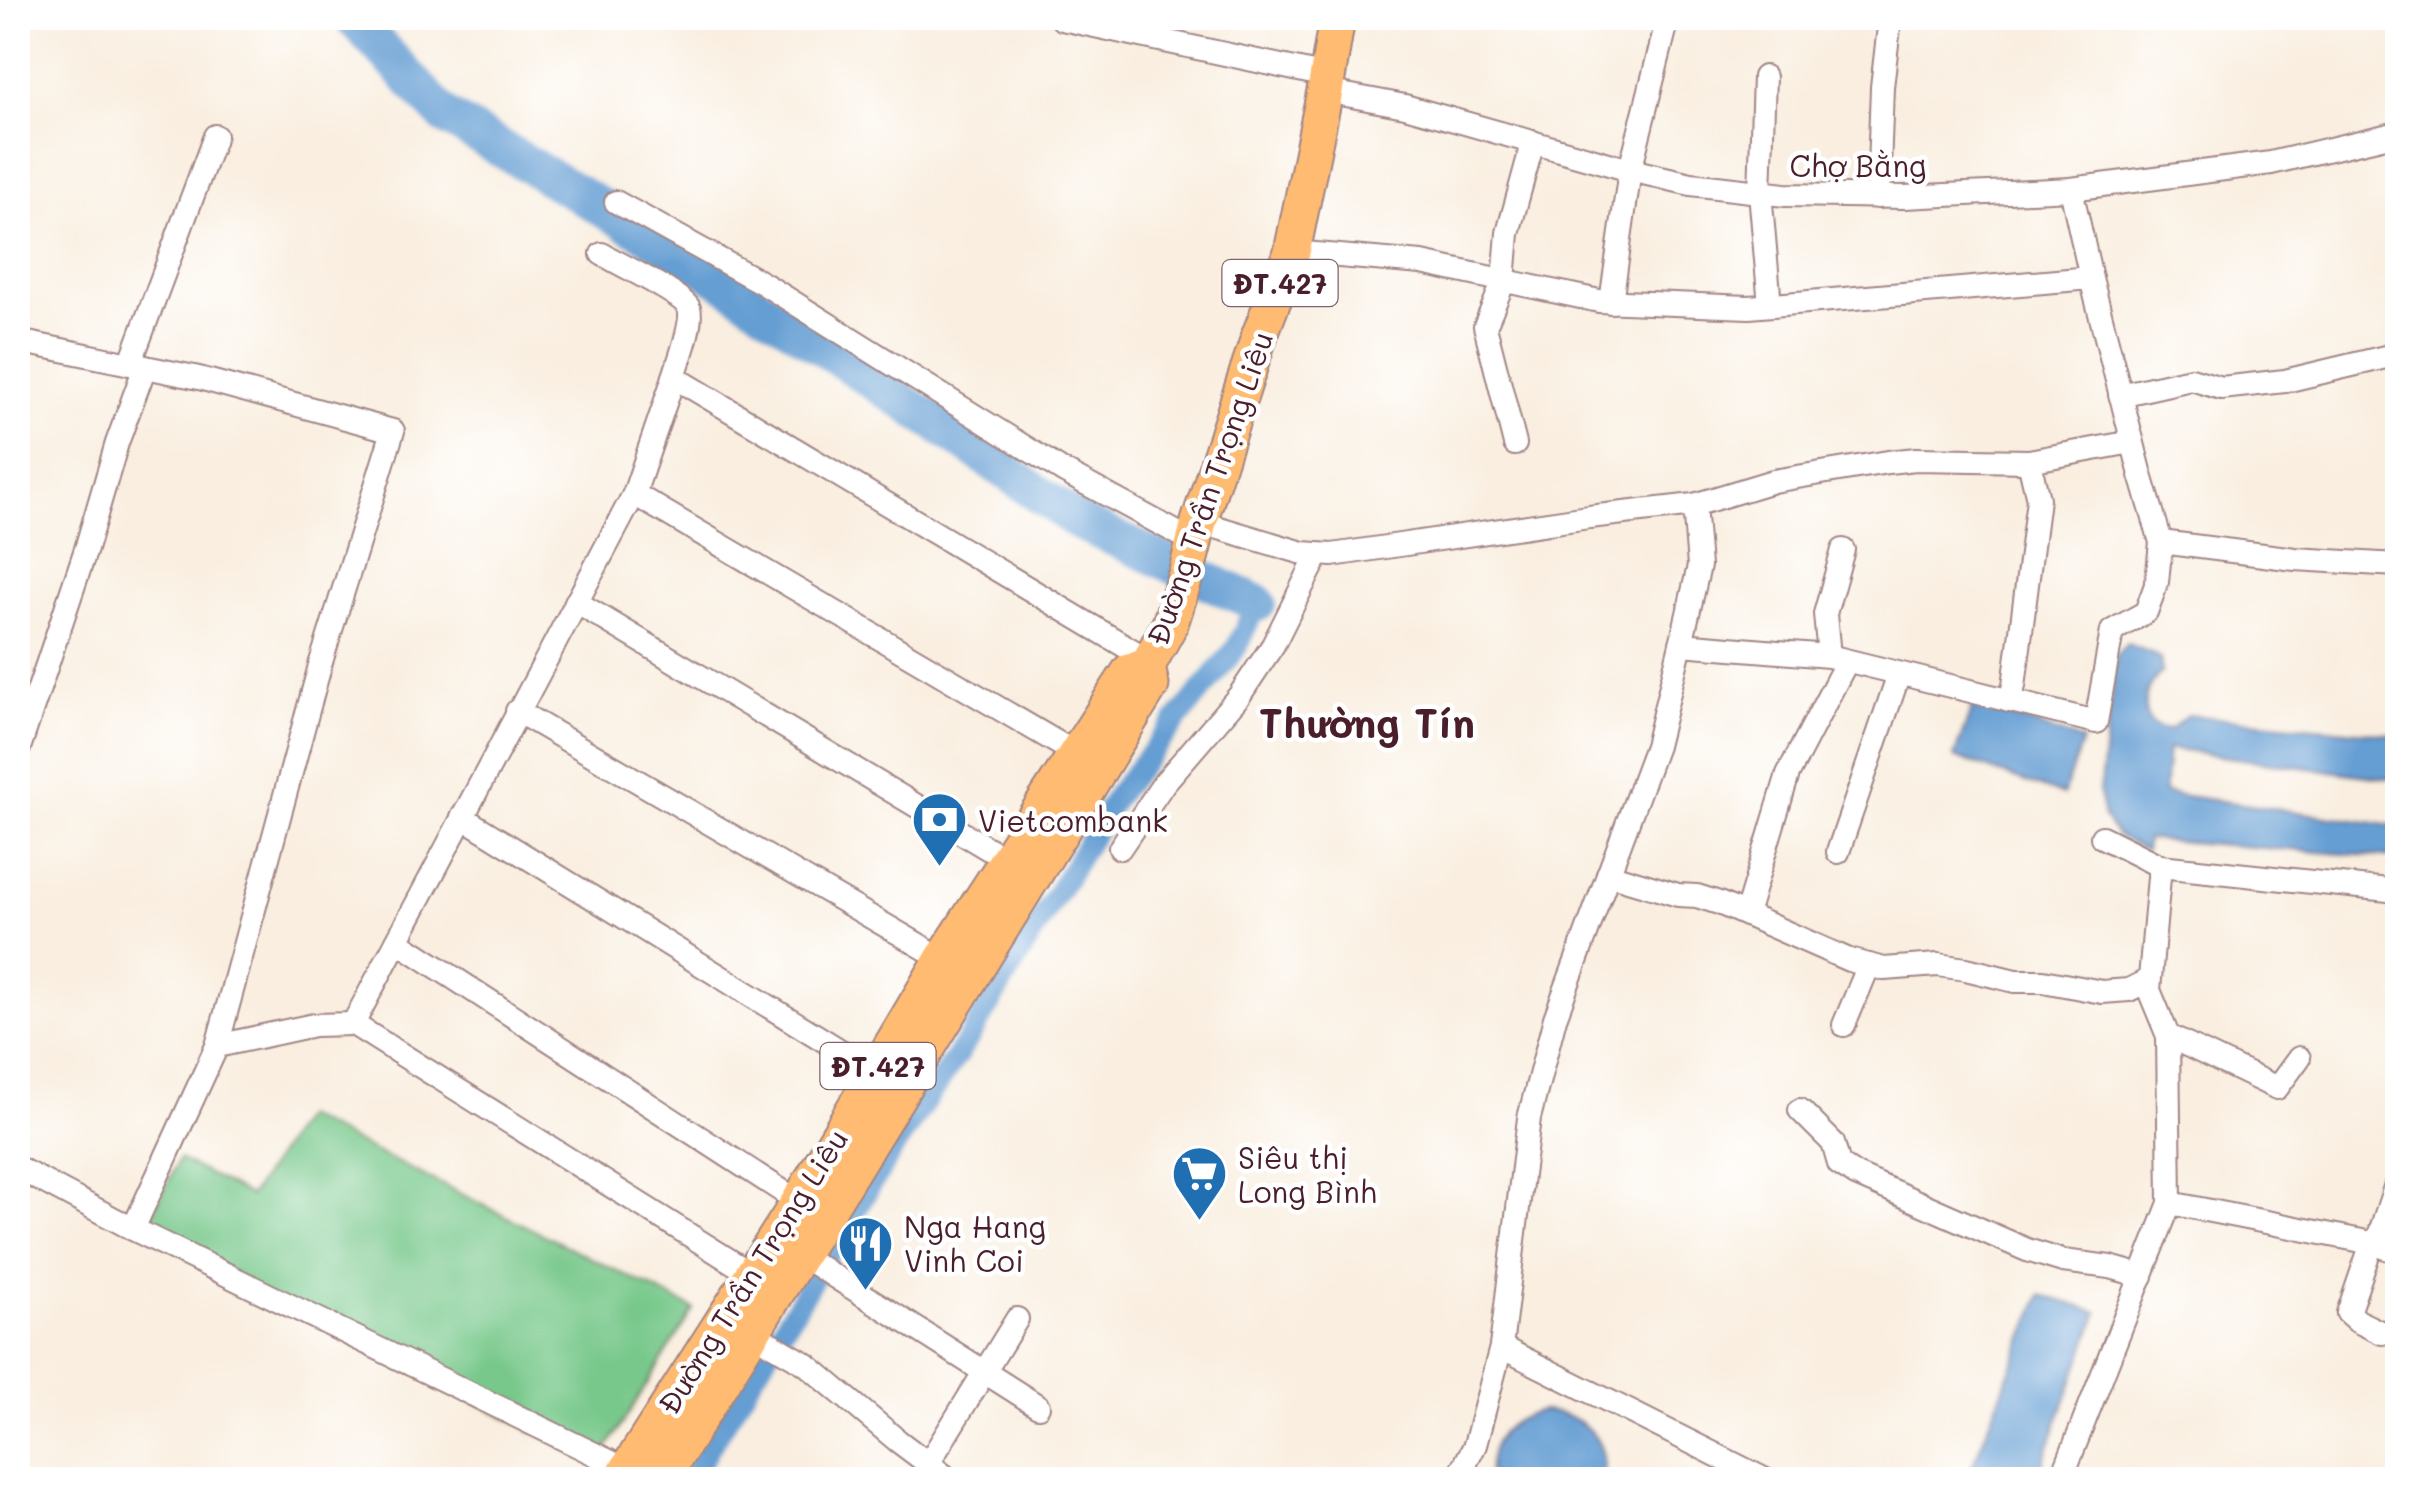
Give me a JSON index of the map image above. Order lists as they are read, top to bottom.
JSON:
{
  "streets": {
    "main road": ["ĐT.427", "Đường Trần Trọng Liêu"],
    "street": ["Chợ Bằng"]
  },
  "crossings": [
    ["Chợ Bằng", "Đường Trần Trọng Liêu"]
  ],
  "districts": ["Thường Tín"],
  "places": {
    "bank": ["Vietcombank"],
    "supermarket": ["Siêu thị Long Bình"],
    "restaurant": ["Nga Hang Vinh Coi"]
  }
}
